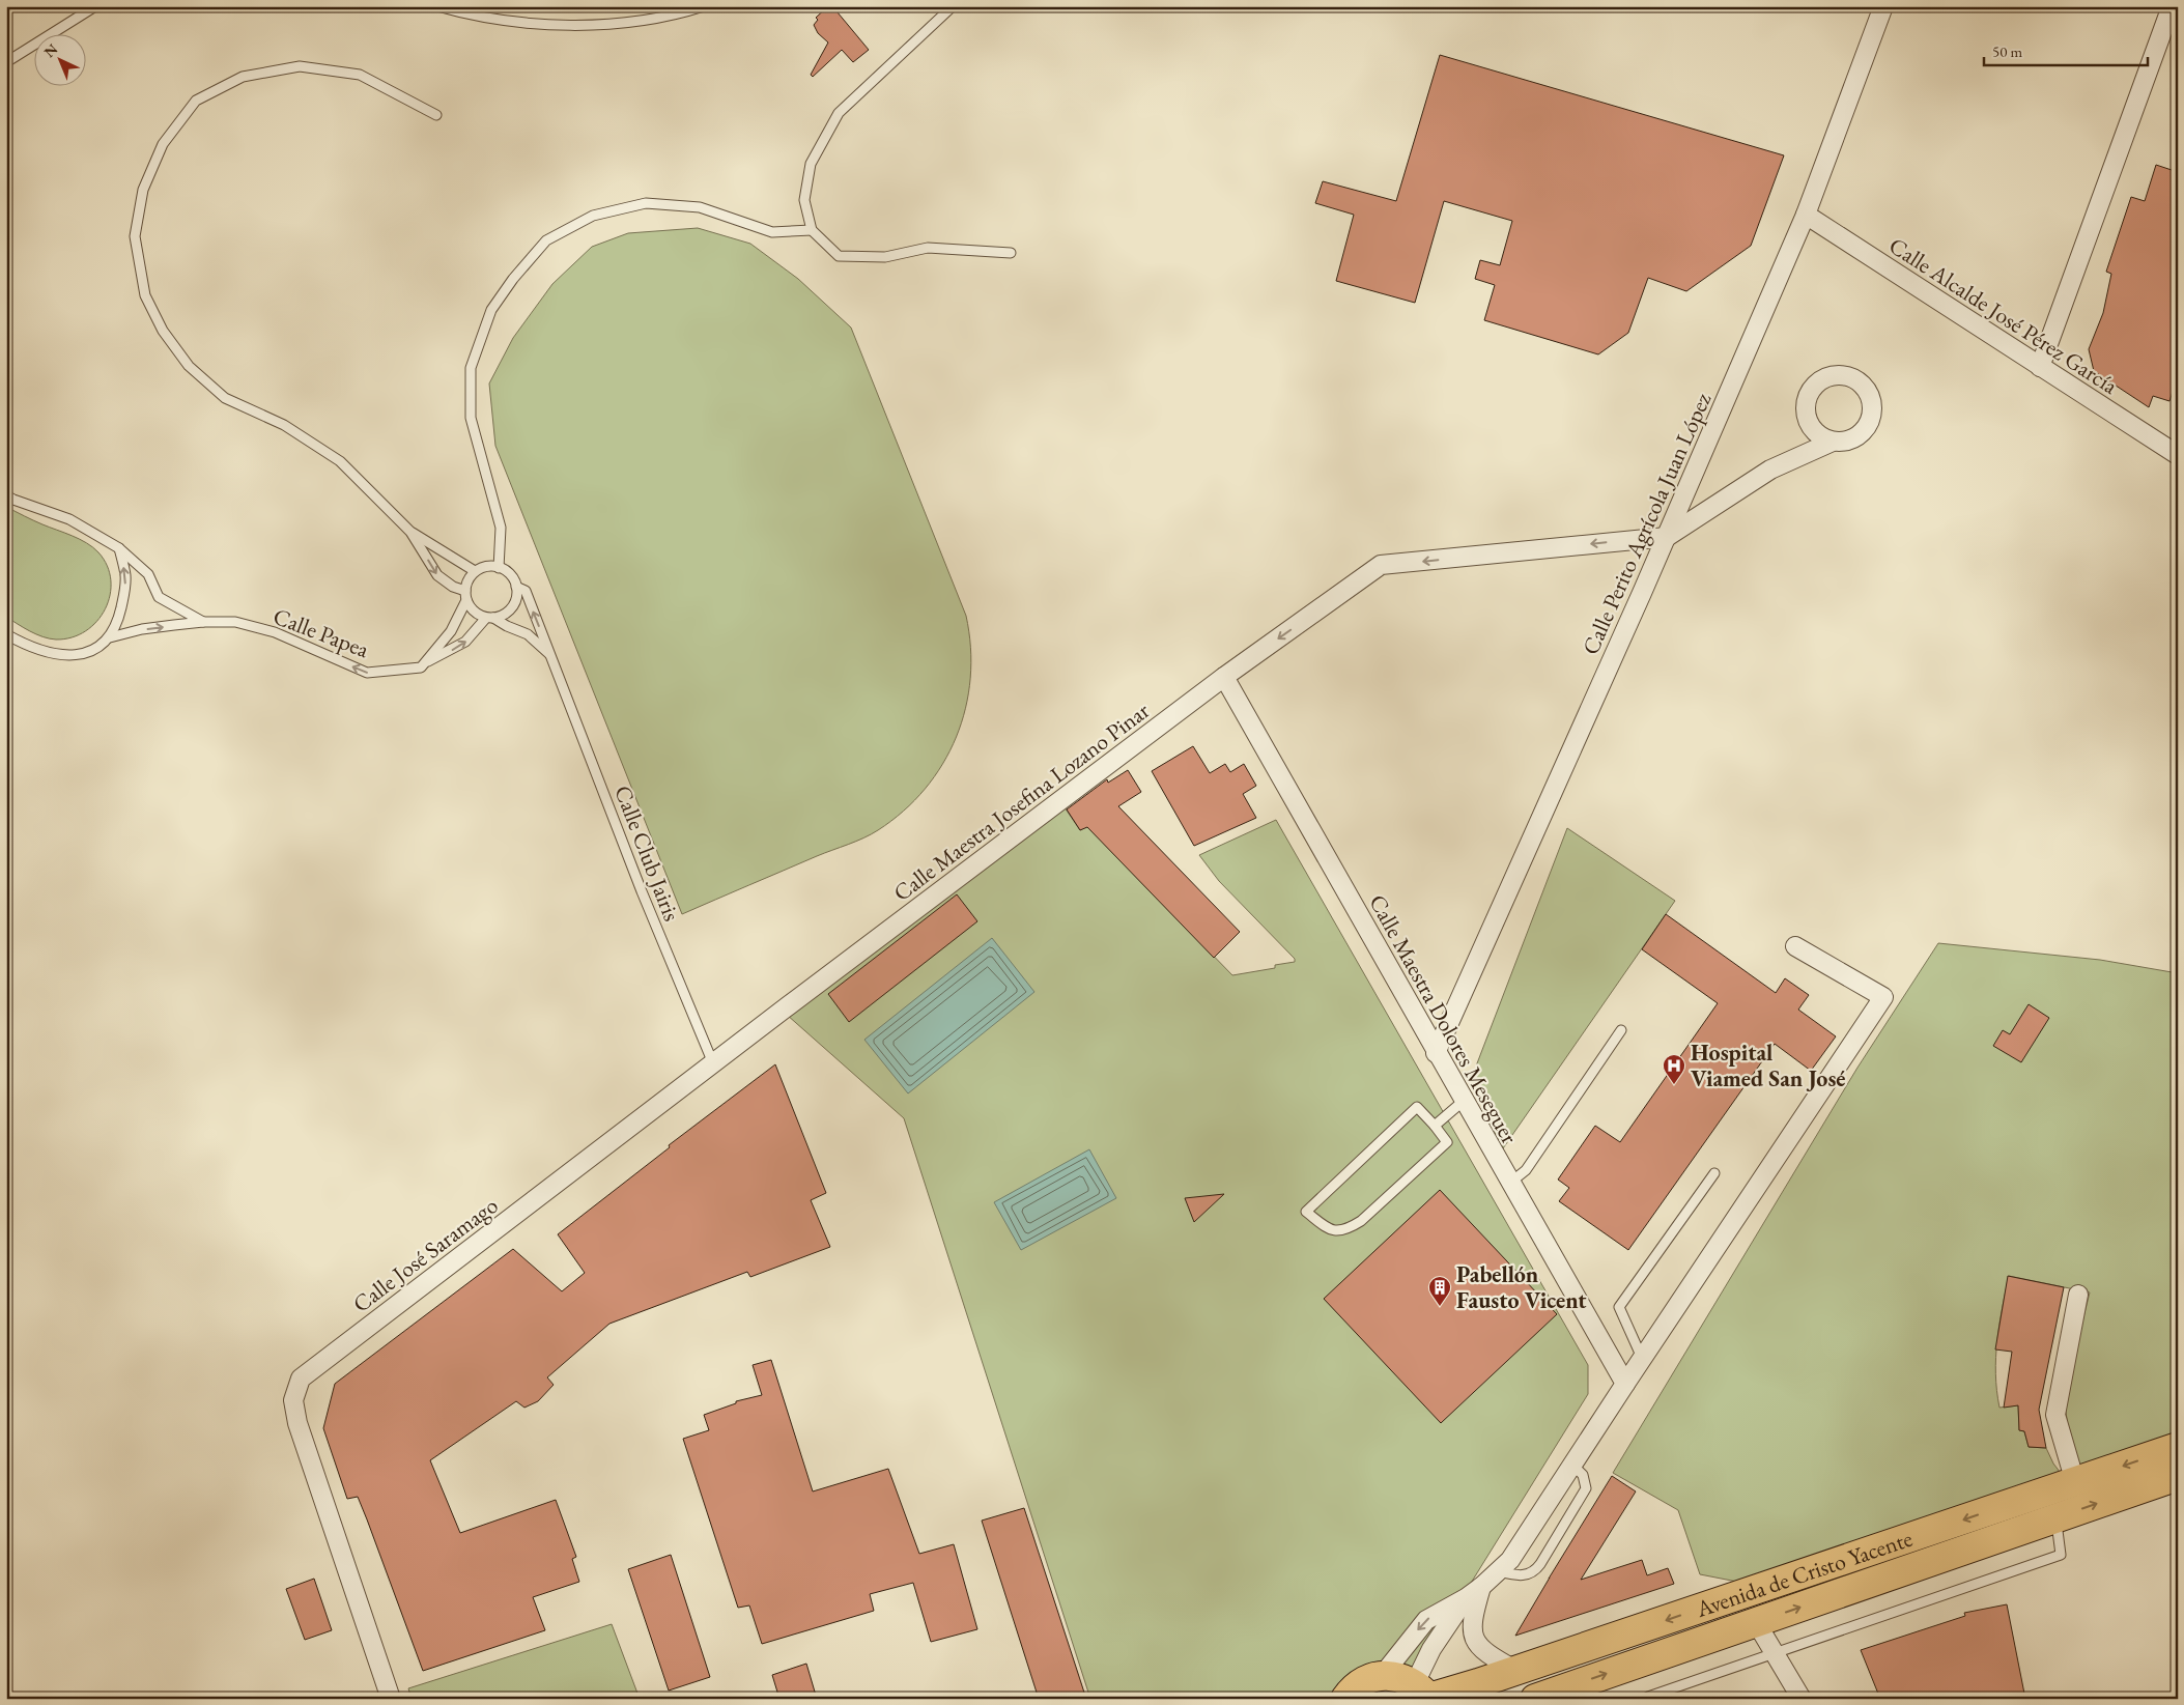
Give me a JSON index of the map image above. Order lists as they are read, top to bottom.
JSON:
{
  "streets": {
    "main road": ["Avenida de Cristo Yacente"],
    "street": [
      "Calle Alcalde José Pérez García",
      "Calle Perito Agrícola Juan López",
      "Calle Maestra Josefina Lozano Pinar",
      "Calle Maestra Dolores Meseguer",
      "Calle José Saramago"
    ],
    "lane": ["Calle Papea", "Calle Club Jairis"]
  },
  "crossings": [
    ["Calle Alcalde José Pérez García", "Calle Perito Agrícola Juan López"],
    ["Calle Perito Agrícola Juan López", "Calle Maestra Josefina Lozano Pinar"],
    ["Calle Perito Agrícola Juan López", "Calle Maestra Dolores Meseguer"],
    ["Calle Papea", "Calle Club Jairis"],
    ["Calle Maestra Josefina Lozano Pinar", "Calle Maestra Dolores Meseguer"],
    ["Calle Maestra Josefina Lozano Pinar", "Calle José Saramago"],
    ["Calle Club Jairis", "Calle José Saramago"]
  ],
  "one_way": ["Calle Maestra Josefina Lozano Pinar"],
  "places": {
    "hospital": ["Hospital Viamed San José"],
    "building": ["Pabellón Fausto Vicent"]
  },
  "scale_bar": "50 m",
  "north": "top left"
}
